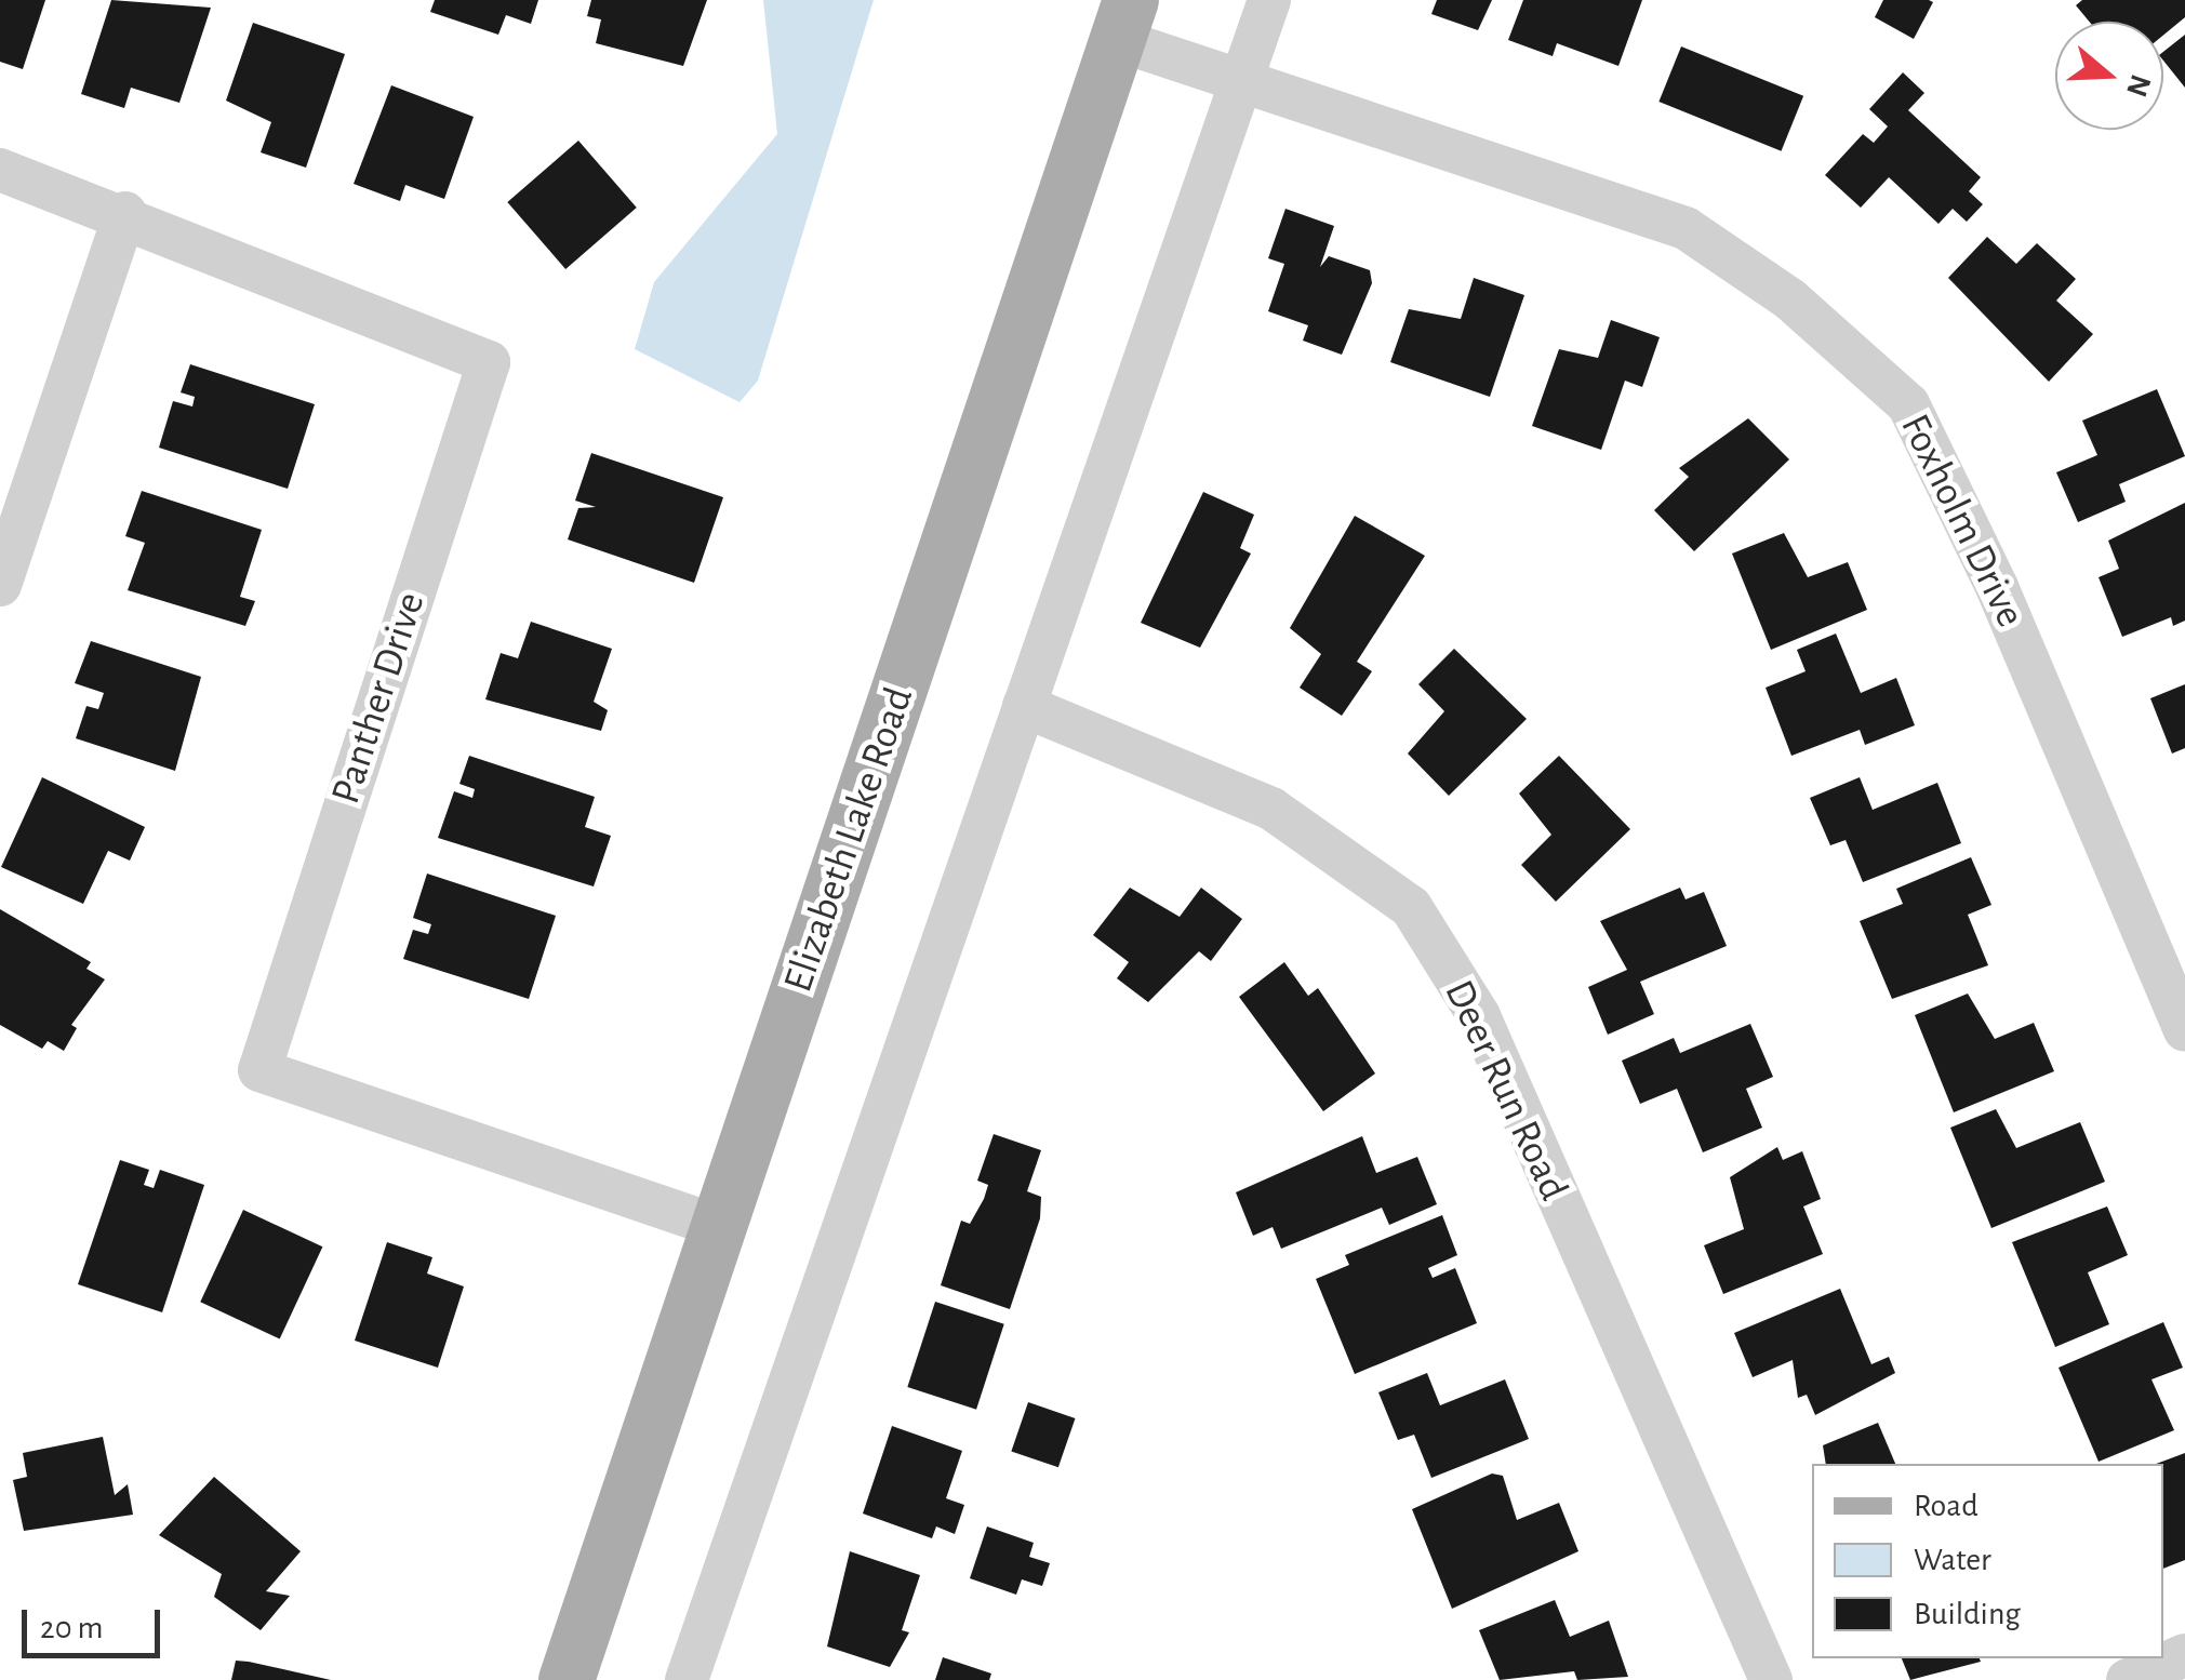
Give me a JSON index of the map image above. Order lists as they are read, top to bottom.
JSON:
{
  "streets": {
    "main road": ["Elizabeth Lake Road"],
    "street": ["Foxholm Drive", "Panther Drive", "Deer Run Road"]
  },
  "crossings": [
    ["Foxholm Drive", "Elizabeth Lake Road"],
    ["Panther Drive", "Elizabeth Lake Road"]
  ],
  "legend": ["Road", "Water", "Building"],
  "scale_bar": "20 m",
  "north": "right"
}
